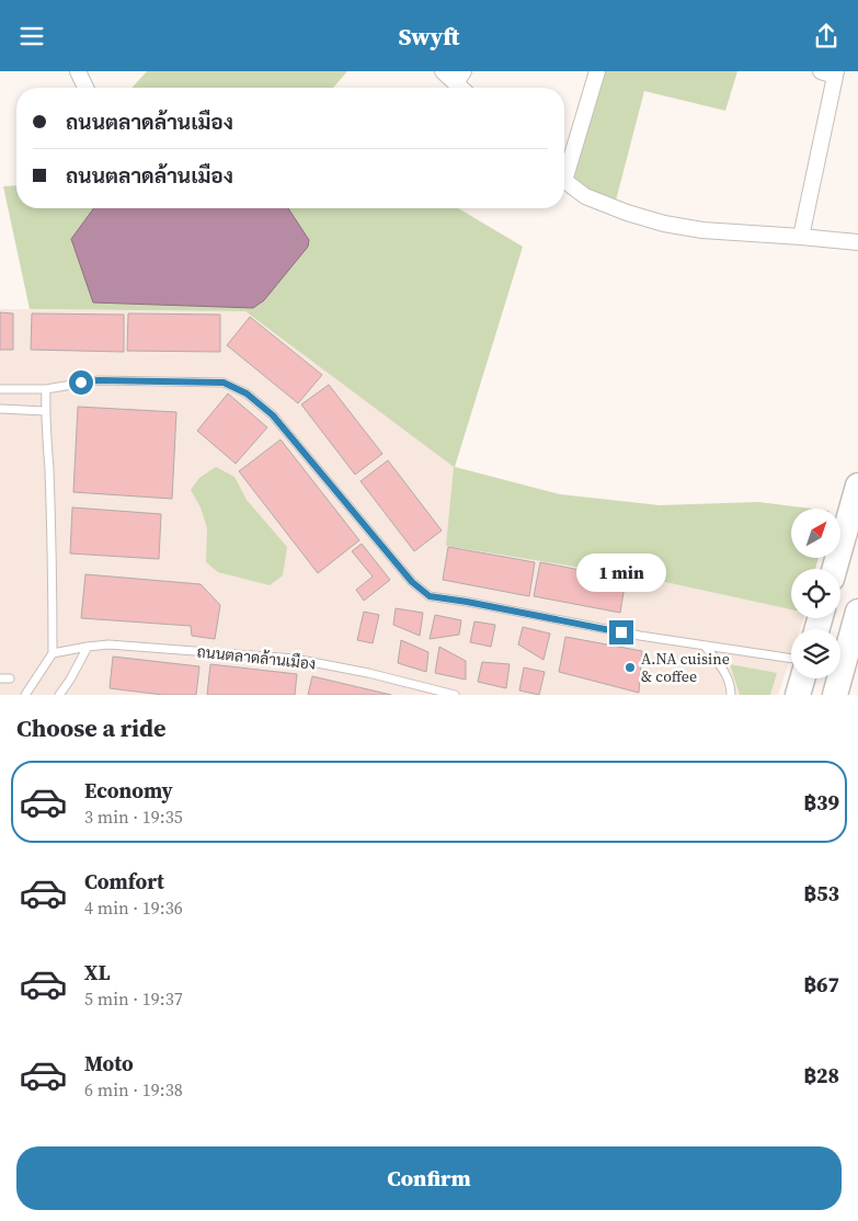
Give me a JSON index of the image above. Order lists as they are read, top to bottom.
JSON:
{
  "streets": {
    "lane": ["ถนนตลาดล้านเมือง"]
  },
  "places": ["A.NA cuisine & coffee"],
  "north": "top right",
  "page": {
    "header": "Swyft",
    "banner": ["ถนนตลาดล้านเมือง", "ถนนตลาดล้านเมือง"],
    "bubble": "1 min",
    "heading": "Choose a ride",
    "list": [
      {
        "name": "Economy",
        "note": "3 min · 19:35",
        "value": "฿39"
      },
      {
        "name": "Comfort",
        "note": "4 min · 19:36",
        "value": "฿53"
      },
      {
        "name": "XL",
        "note": "5 min · 19:37",
        "value": "฿67"
      },
      {
        "name": "Moto",
        "note": "6 min · 19:38",
        "value": "฿28"
      }
    ],
    "buttons": "Confirm"
  }
}
